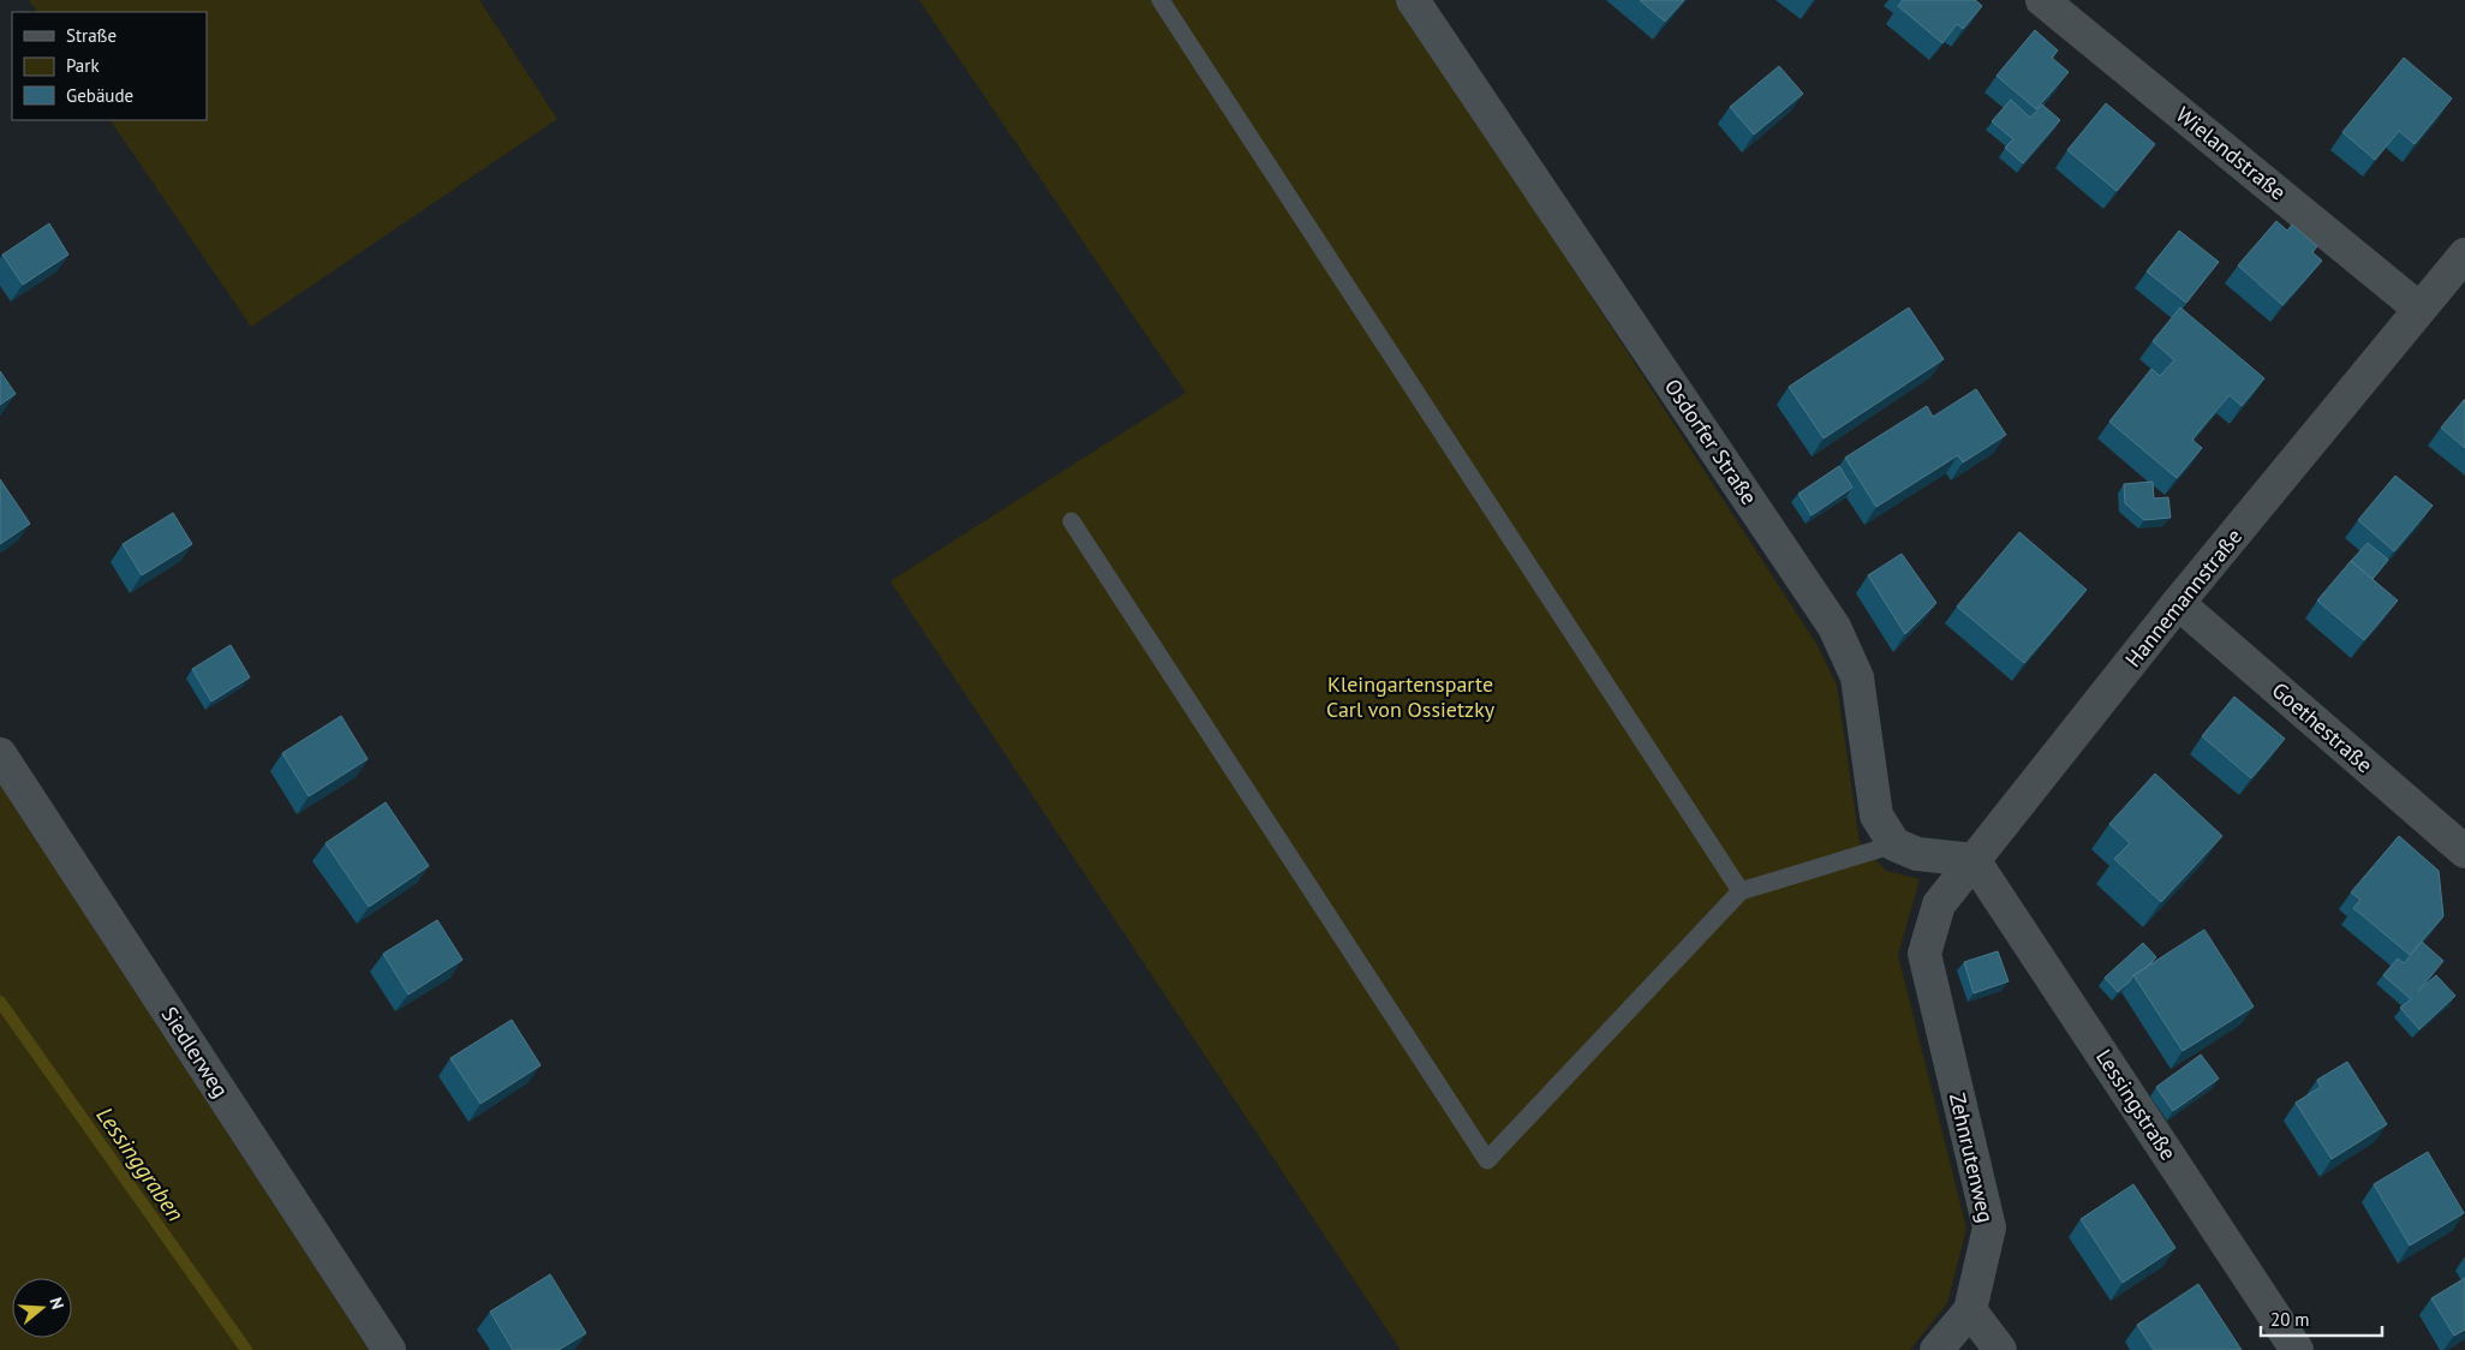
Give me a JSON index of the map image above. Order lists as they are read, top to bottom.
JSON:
{
  "streets": {
    "street": [
      "Wielandstraße",
      "Osdorfer Straße",
      "Hannemannstraße",
      "Goethestraße",
      "Siedlerweg",
      "Lessingstraße",
      "Zehnrutenweg"
    ]
  },
  "crossings": [
    ["Wielandstraße", "Hannemannstraße"],
    ["Hannemannstraße", "Goethestraße"],
    ["Hannemannstraße", "Lessingstraße"],
    ["Hannemannstraße", "Zehnrutenweg"]
  ],
  "water": ["Lessinggraben"],
  "parks": ["Kleingartensparte Carl von Ossietzky"],
  "legend": ["Straße", "Park", "Gebäude"],
  "scale_bar": "20 m",
  "north": "right"
}
